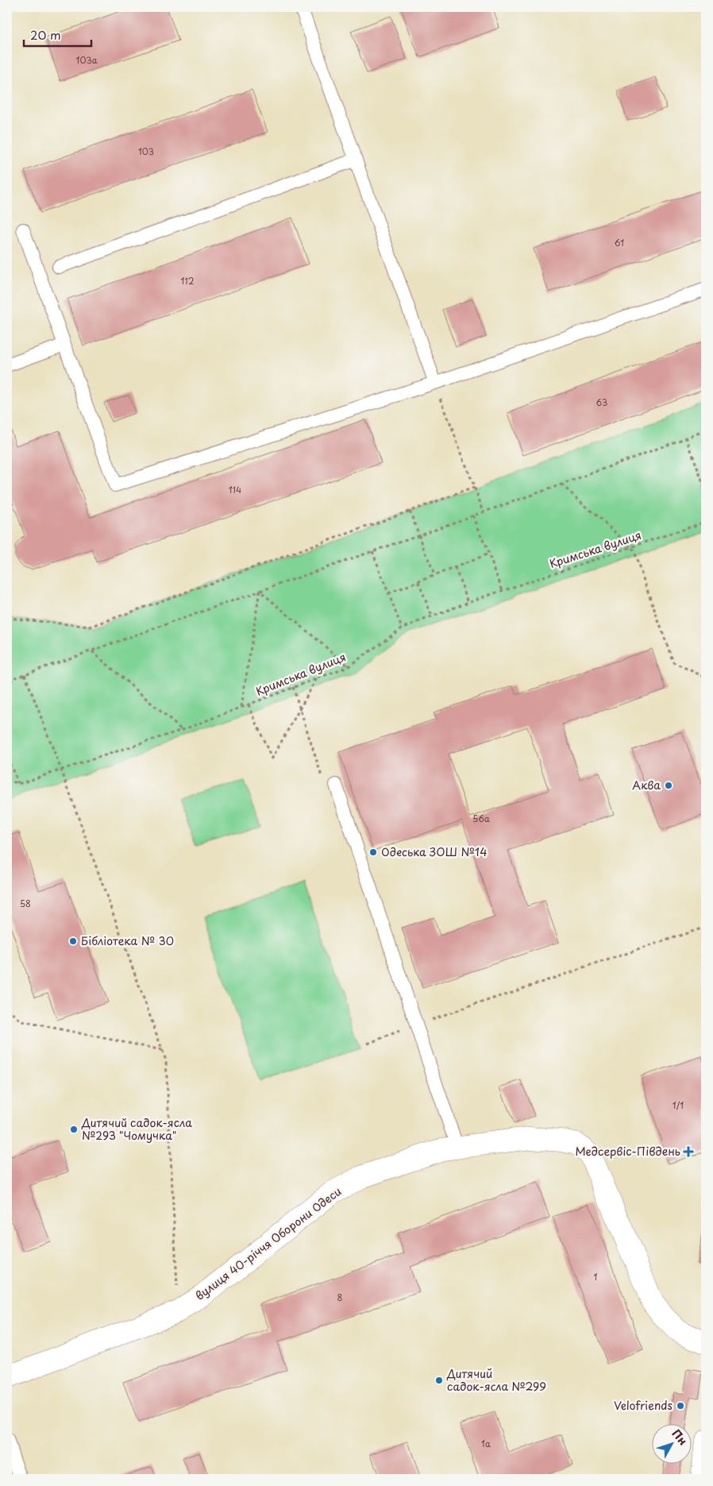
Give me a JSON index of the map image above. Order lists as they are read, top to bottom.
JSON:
{
  "streets": {
    "street": ["вулиця 40-річчя Оборони Одеси"],
    "path": ["Кримська вулиця"]
  },
  "places": {
    "other": [
      "Аква",
      "Одеська ЗОШ №14",
      "Бібліотека № 30",
      "Дитячий садок-ясла №293 \"Чомучка\"",
      "Дитячий садок-ясла №299",
      "Velofriends"
    ],
    "health": ["Медсервіс-Південь"]
  },
  "house_numbers": [
    "103а",
    "103",
    "61",
    "112",
    "63",
    "114",
    "56а",
    "58",
    "1/1",
    "1",
    "8",
    "1а"
  ],
  "scale_bar": "20 m",
  "north": "top right"
}
